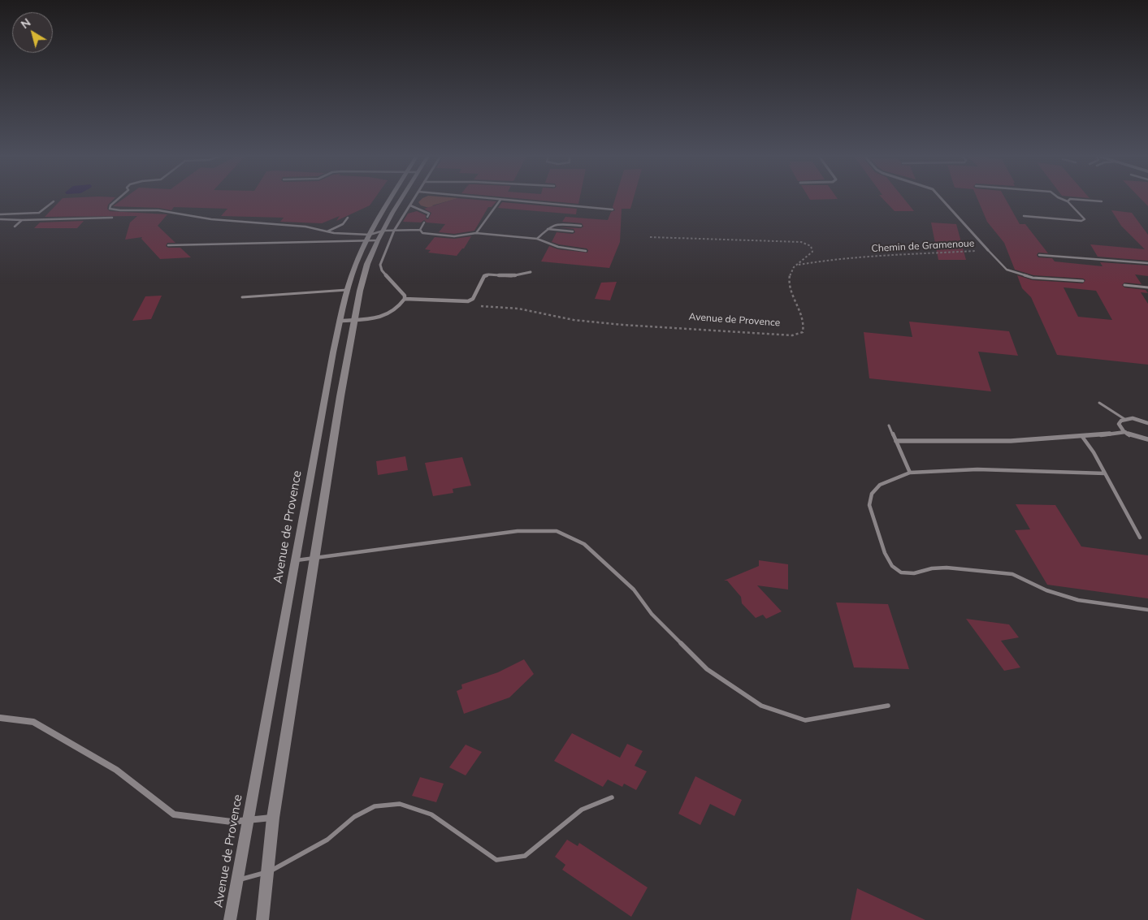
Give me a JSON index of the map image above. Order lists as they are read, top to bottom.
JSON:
{
  "streets": {
    "main road": ["Avenue de Provence"],
    "street": ["Chemin de Gramenoue"]
  },
  "crossings": [
    ["Chemin de Gramenoue", "Avenue de Provence"]
  ],
  "north": "top left"
}
